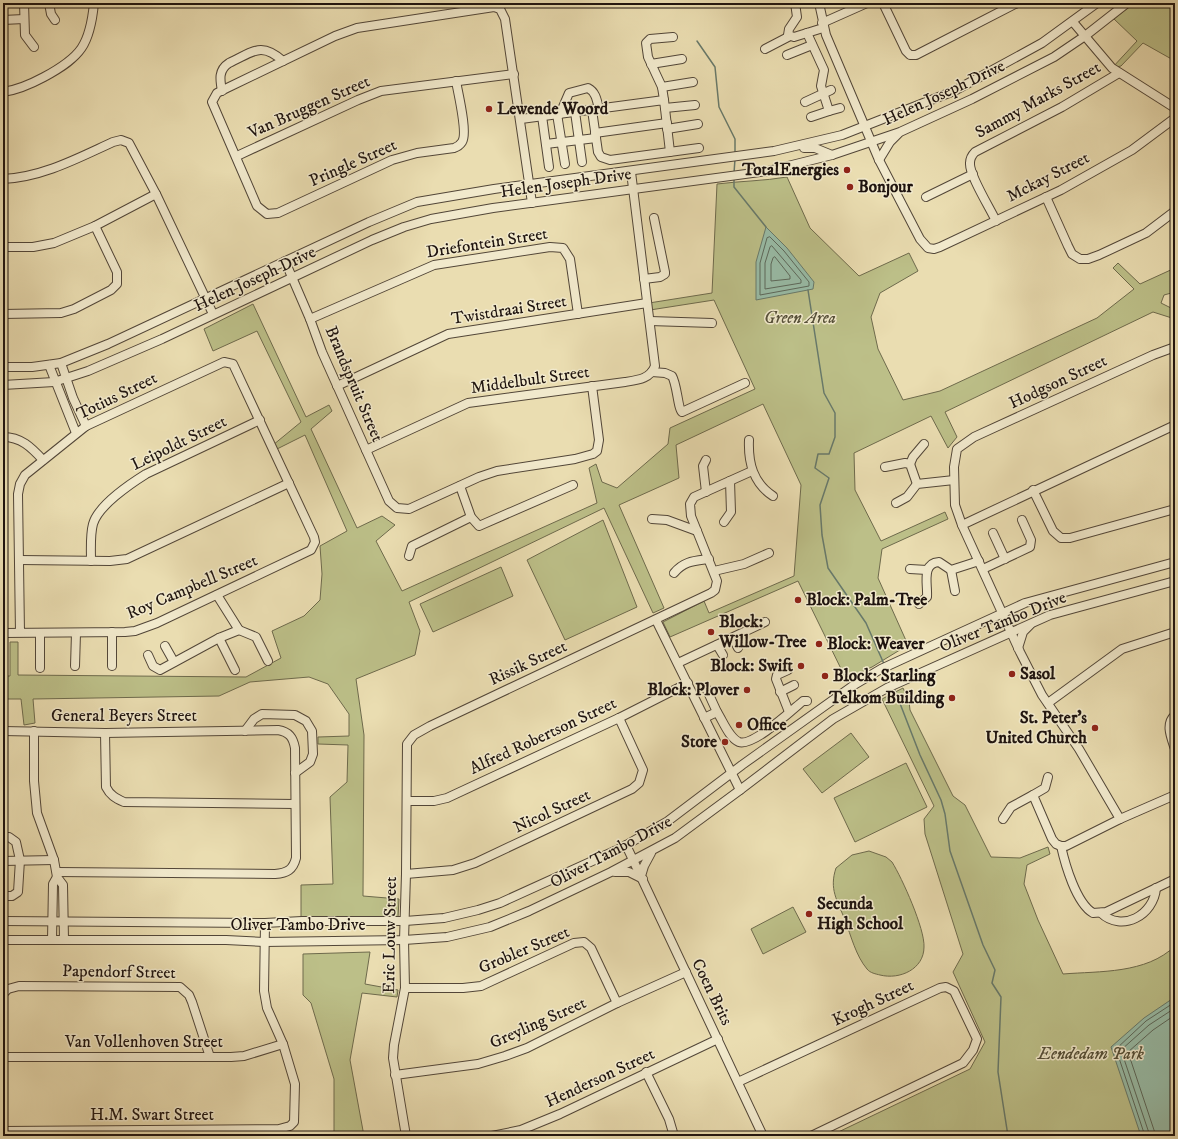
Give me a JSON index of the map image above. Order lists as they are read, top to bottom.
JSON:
{
  "streets": {
    "street": [
      "Helen Joseph Drive",
      "Sammy Marks Street",
      "Van Bruggen Street",
      "Pringle Street",
      "Mckay Street",
      "Driefontein Street",
      "Twistdraai Street",
      "Middelbult Street",
      "Hodgson Street",
      "Brandspruit Street",
      "Totius Street",
      "Leipoldt Street",
      "Roy Campbell Street",
      "Oliver Tambo Drive",
      "Rissik Street",
      "General Beyers Street",
      "Alfred Robertson Street",
      "Nicol Street",
      "Eric Louw Street",
      "Grobler Street",
      "Papendorf Street",
      "Coen Brits",
      "Krogh Street",
      "Greyling Street",
      "Van Vollenhoven Street",
      "Henderson Street",
      "H.M. Swart Street"
    ]
  },
  "crossings": [
    ["Helen Joseph Drive", "Brandspruit Street"],
    ["Sammy Marks Street", "Mckay Street"],
    ["Van Bruggen Street", "Pringle Street"],
    ["Driefontein Street", "Twistdraai Street"],
    ["Driefontein Street", "Brandspruit Street"],
    ["Twistdraai Street", "Brandspruit Street"],
    ["Middelbult Street", "Brandspruit Street"],
    ["Totius Street", "Leipoldt Street"],
    ["Totius Street", "Roy Campbell Street"],
    ["Oliver Tambo Drive", "Eric Louw Street"],
    ["Oliver Tambo Drive", "Coen Brits"],
    ["Rissik Street", "Eric Louw Street"],
    ["Alfred Robertson Street", "Nicol Street"],
    ["Alfred Robertson Street", "Eric Louw Street"],
    ["Nicol Street", "Eric Louw Street"],
    ["Eric Louw Street", "Grobler Street"],
    ["Eric Louw Street", "Greyling Street"],
    ["Grobler Street", "Greyling Street"],
    ["Papendorf Street", "Van Vollenhoven Street"],
    ["Coen Brits", "Krogh Street"],
    ["Coen Brits", "Greyling Street"],
    ["Coen Brits", "Henderson Street"],
    ["Van Vollenhoven Street", "H.M. Swart Street"]
  ],
  "parks": ["Green Area", "Eendedam Park"],
  "places": [
    "Lewende Woord",
    "TotalEnergies",
    "Bonjour",
    "Block: Palm-Tree",
    "Block: Willow-Tree",
    "Block: Weaver",
    "Block: Swift",
    "Sasol",
    "Block: Starling",
    "Block: Plover",
    "Telkom Building",
    "Office",
    "St. Peter's United Church",
    "Store",
    "Secunda High School"
  ]
}
